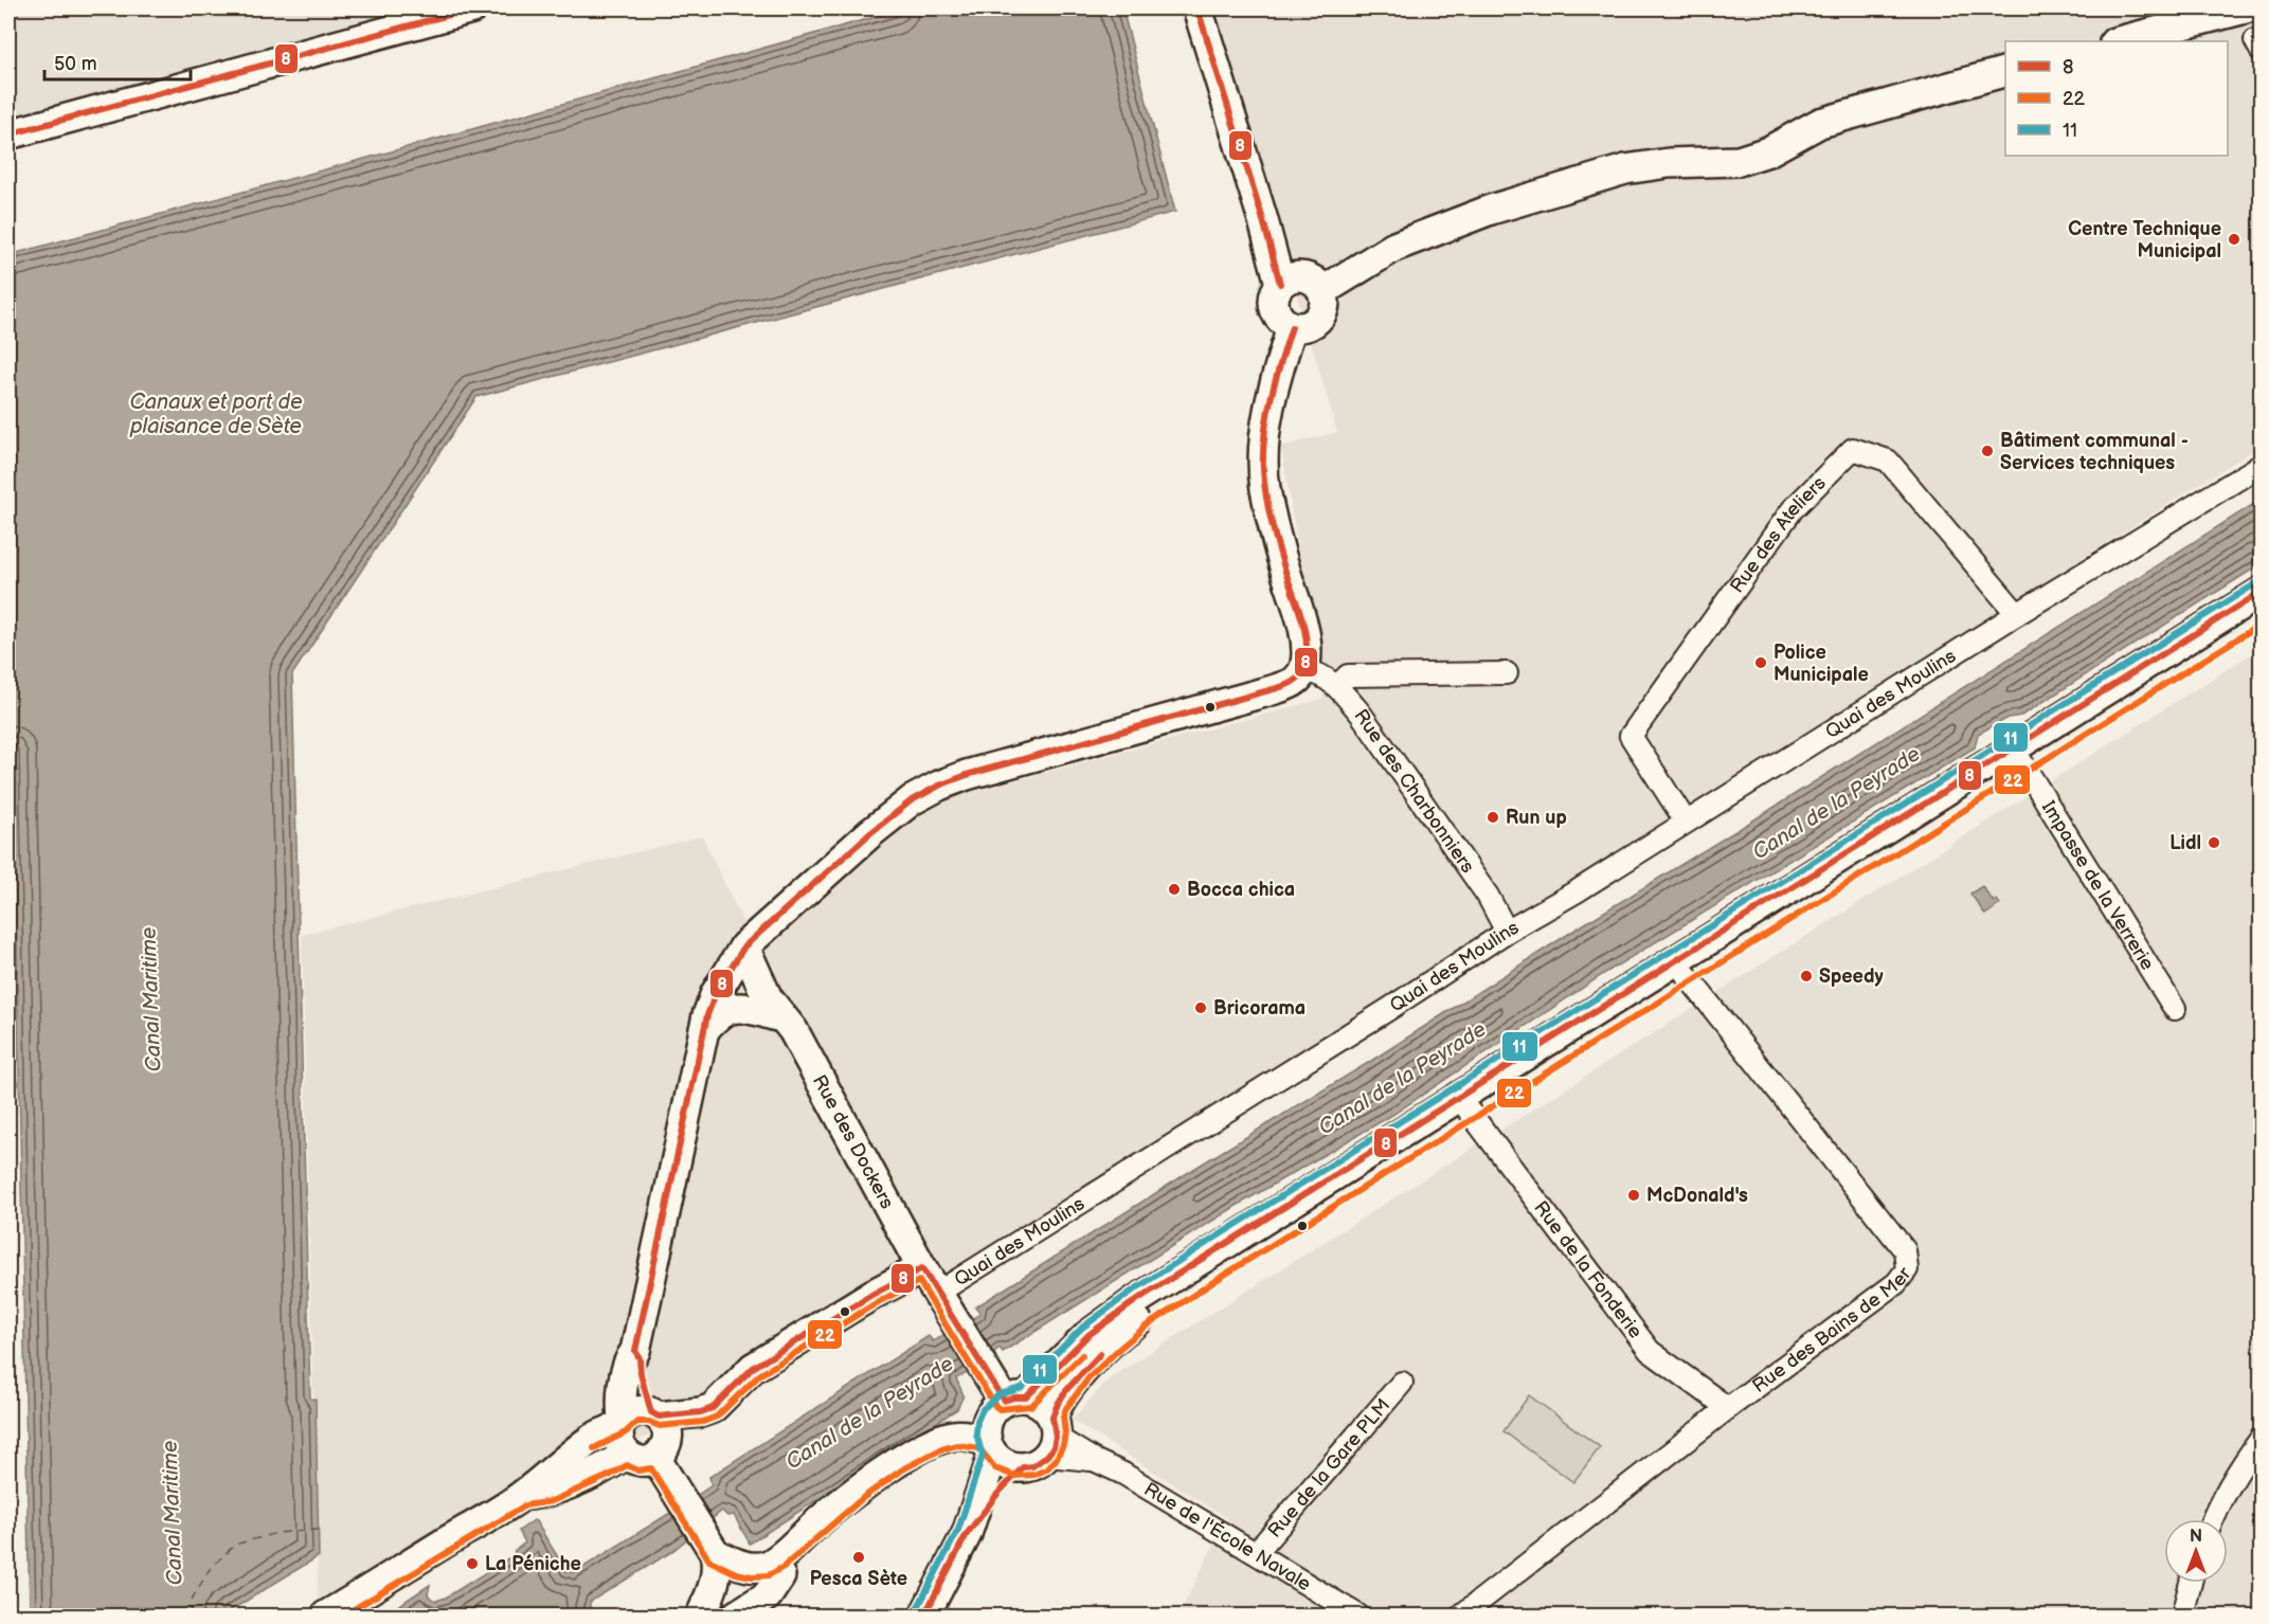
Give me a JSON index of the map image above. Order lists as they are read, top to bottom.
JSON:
{
  "streets": {
    "main road": ["Quai des Moulins", "Rue des Dockers"],
    "street": [
      "Rue des Ateliers",
      "Rue des Charbonniers",
      "Impasse de la Verrerie",
      "Rue de la Fonderie",
      "Rue des Bains de Mer",
      "Rue de la Gare PLM",
      "Rue de l'École Navale"
    ]
  },
  "crossings": [
    ["Rue des Ateliers", "Quai des Moulins"],
    ["Quai des Moulins", "Rue des Charbonniers"],
    ["Quai des Moulins", "Rue des Dockers"],
    ["Rue de la Fonderie", "Rue des Bains de Mer"],
    ["Rue de la Gare PLM", "Rue de l'École Navale"]
  ],
  "water": ["Canaux et port de plaisance de Sète", "Canal de la Peyrade", "Canal Maritime"],
  "places": [
    "Centre Technique Municipal",
    "Bâtiment communal - Services techniques",
    "Police Municipale",
    "Run up",
    "Lidl",
    "Bocca chica",
    "Speedy",
    "Bricorama",
    "McDonald's",
    "Pesca Sète",
    "La Péniche"
  ],
  "lines": ["transit line 8", "transit line 11", "transit line 22"],
  "legend": ["8", "22", "11"],
  "scale_bar": "50 m",
  "north": "top"
}
